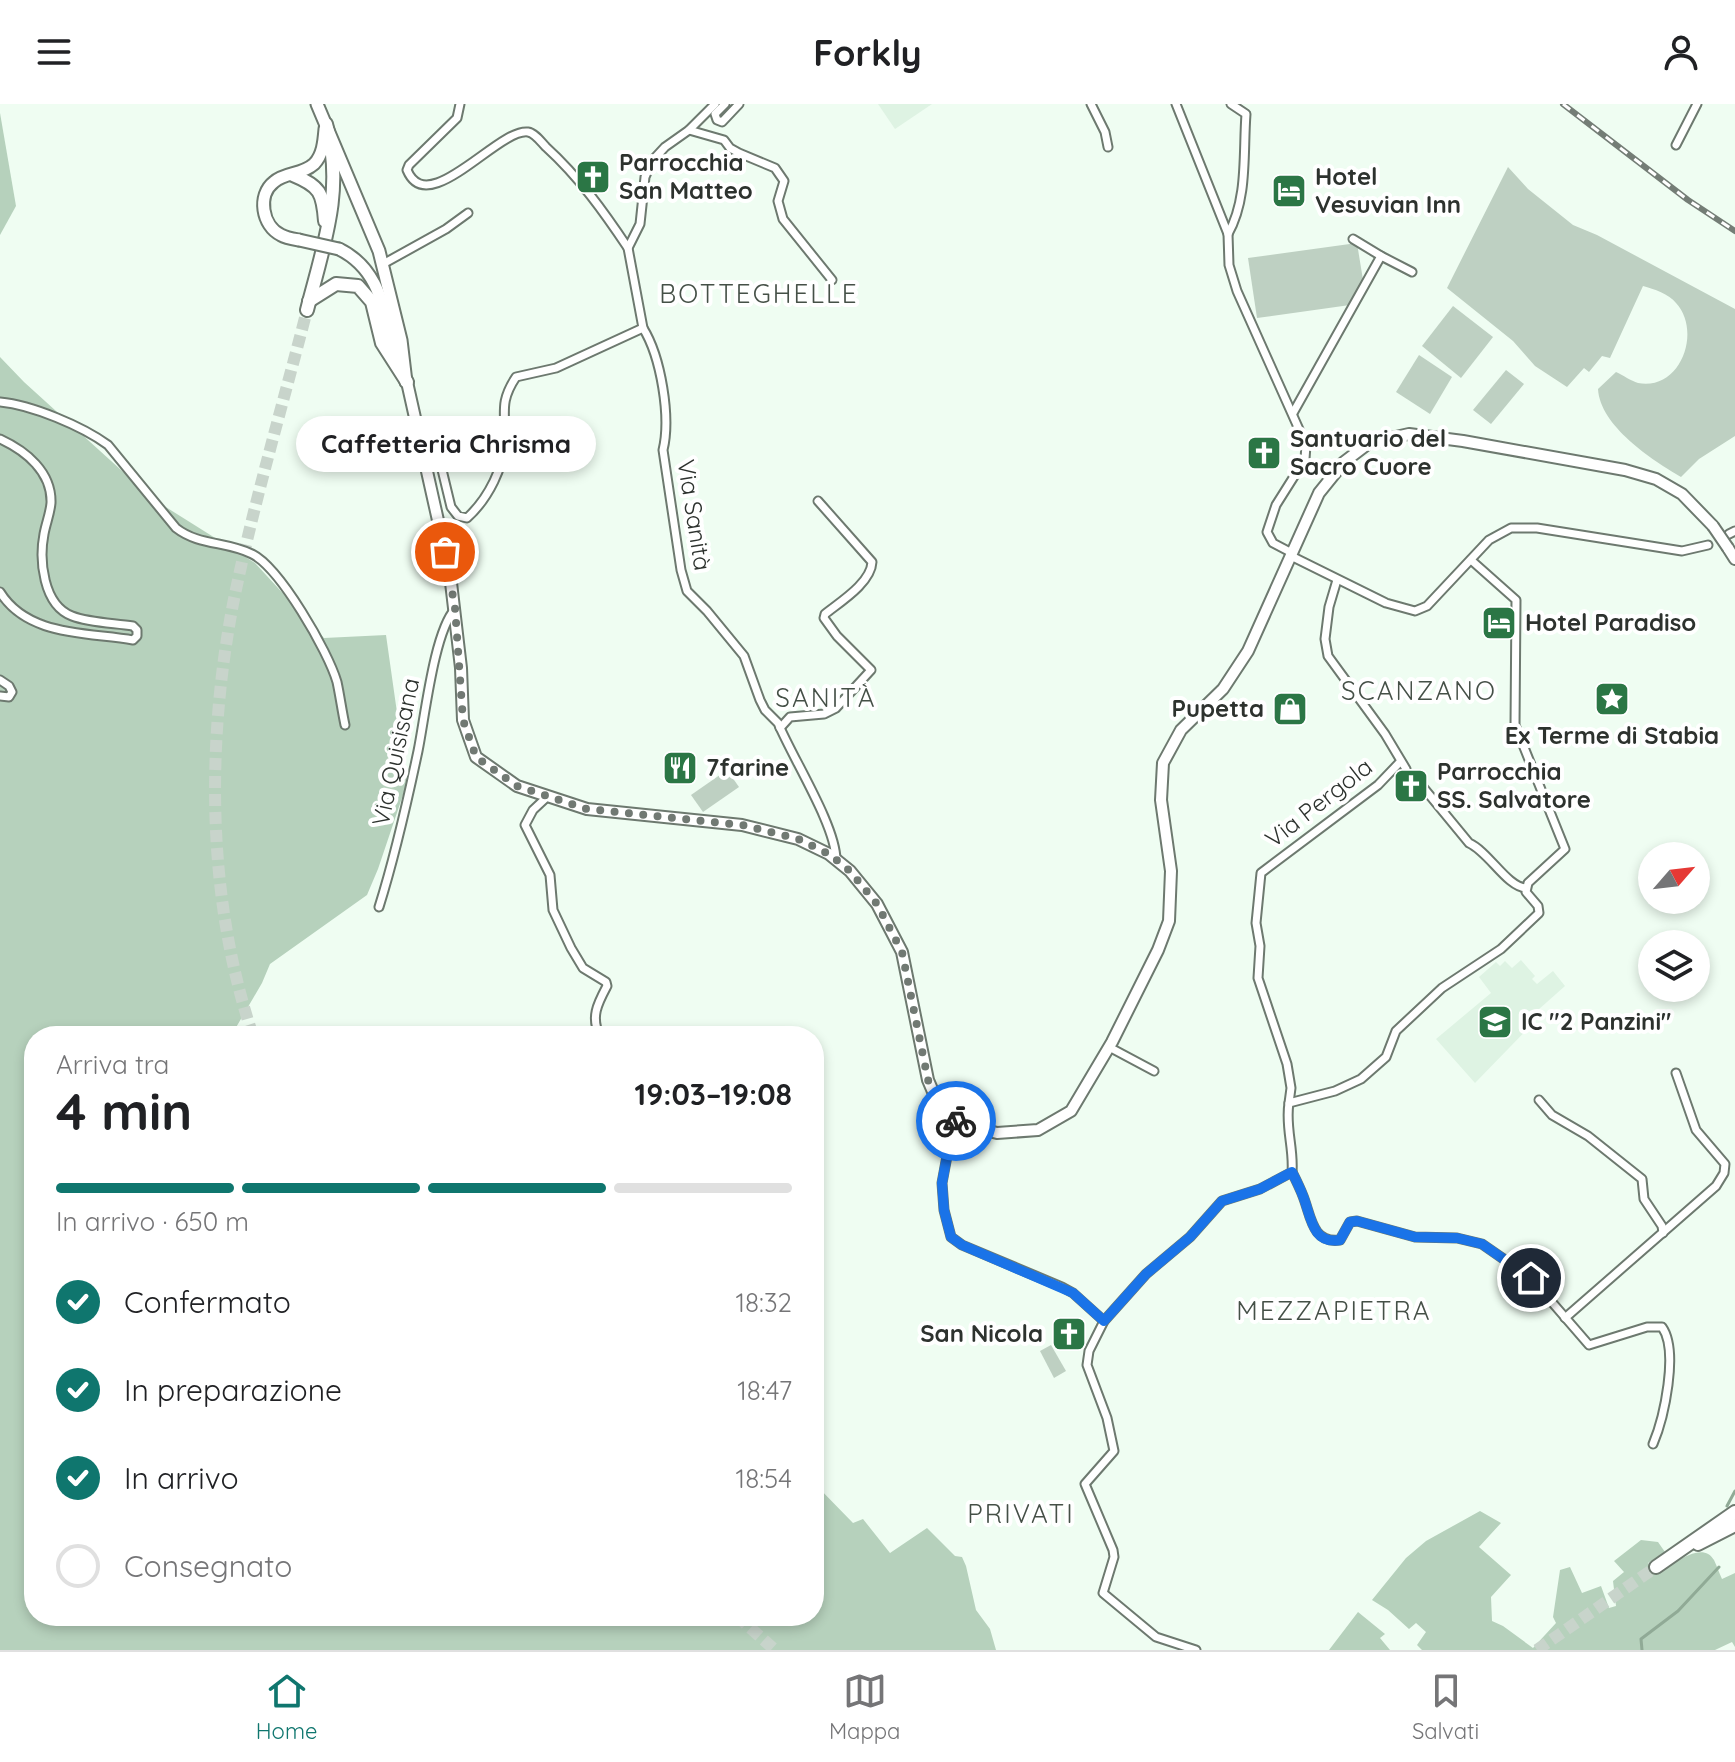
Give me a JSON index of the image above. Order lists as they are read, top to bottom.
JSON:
{
  "streets": {
    "street": ["Via Sanità", "Via Quisisana", "Via Pergola"]
  },
  "districts": [
    "BOTTEGHELLE",
    "SCANZANO",
    "SANITÀ",
    "MEZZAPIETRA",
    "PRIVATI"
  ],
  "places": {
    "church": [
      "Parrocchia San Matteo",
      "Santuario del Sacro Cuore",
      "Parrocchia SS. Salvatore",
      "San Nicola"
    ],
    "hotel": ["Hotel Vesuvian Inn", "Hotel Paradiso"],
    "other": ["Caffetteria Chrisma"],
    "place": ["Ex Terme di Stabia"],
    "shop": ["Pupetta"],
    "restaurant": ["7farine"],
    "school or university": ["IC \"2 Panzini\""]
  },
  "north": "top right",
  "page": {
    "header": "Forkly",
    "bubble": "Caffetteria Chrisma",
    "heading": ["4 min", "Arriva tra", "19:03–19:08"],
    "bar": "In arrivo · 650 m",
    "list": [
      ["Confermato", "18:32"],
      ["In preparazione", "18:47"],
      ["In arrivo", "18:54"],
      "Consegnato"
    ],
    "tabs": ["Home", "Mappa", "Salvati"]
  }
}
